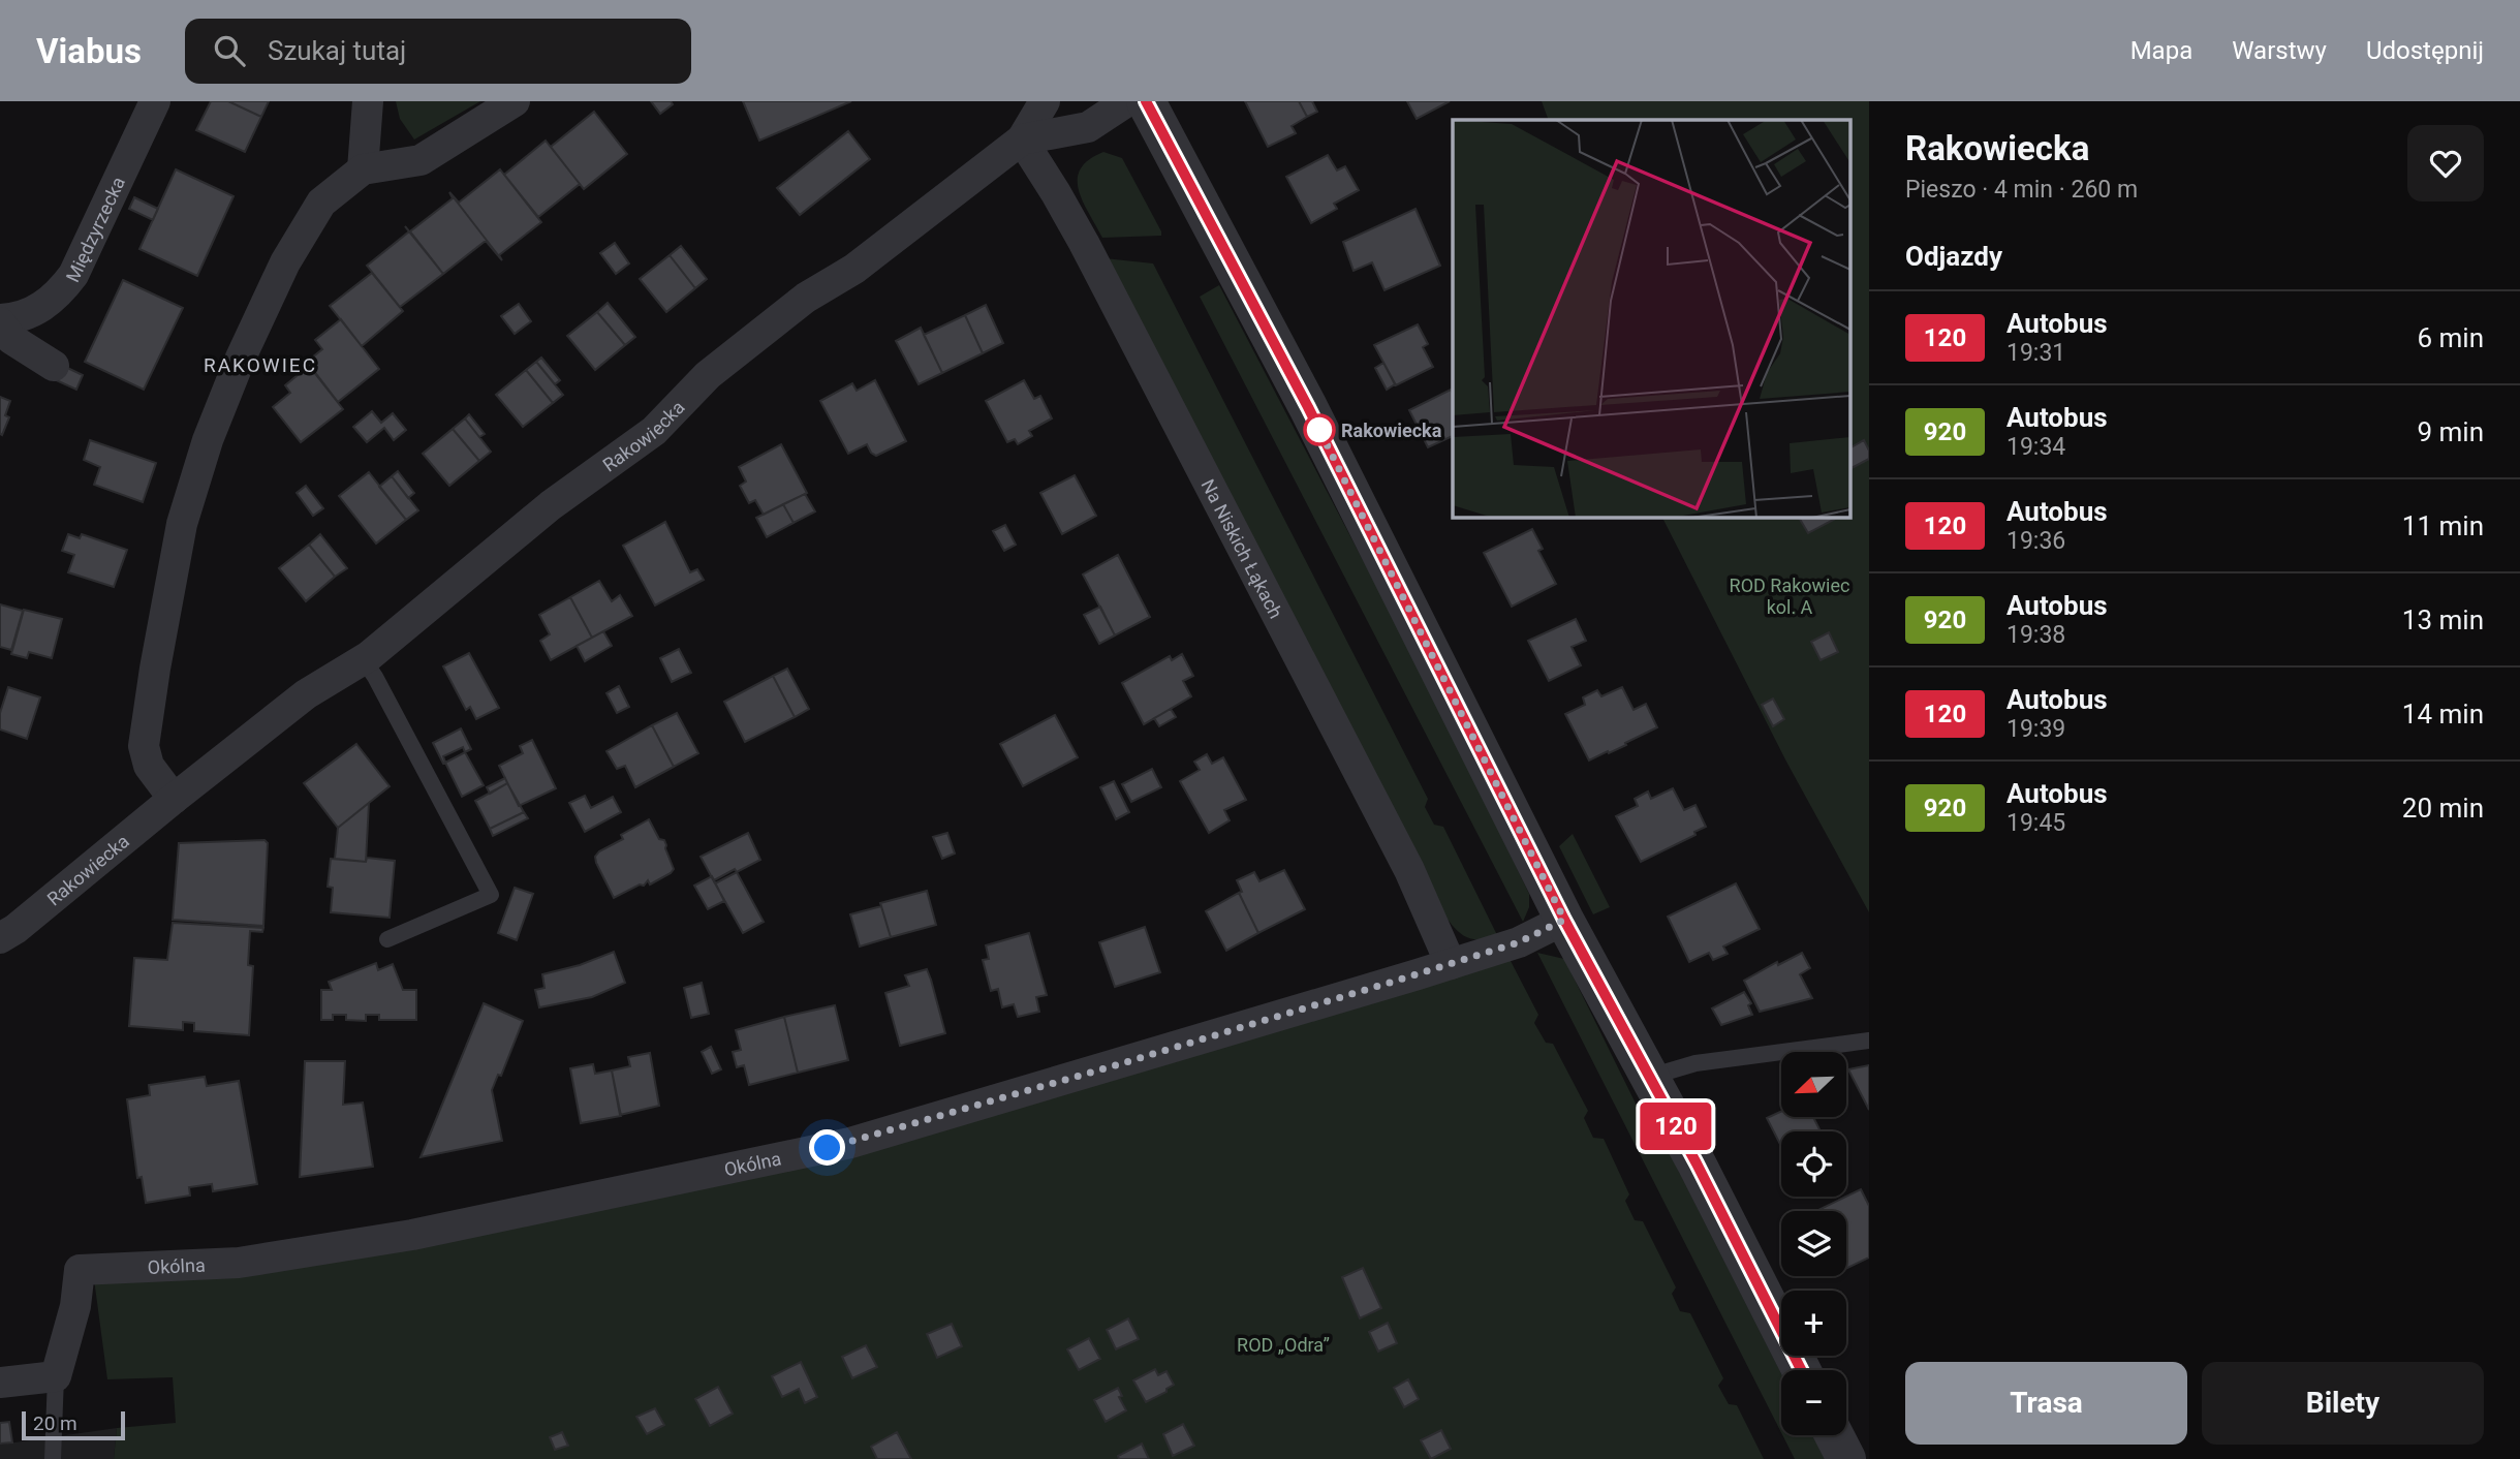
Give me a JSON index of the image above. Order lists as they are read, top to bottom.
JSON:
{
  "streets": {
    "street": [
      "Międzyrzecka",
      "Rakowiecka",
      "Na Niskich Łąkach",
      "Okólna"
    ]
  },
  "crossings": [
    ["Rakowiecka", "Na Niskich Łąkach"],
    ["Na Niskich Łąkach", "Okólna"]
  ],
  "districts": ["RAKOWIEC"],
  "parks": ["ROD Rakowiec kol. A", "ROD „Odra”"],
  "places": ["Rakowiecka"],
  "lines": ["bus line 120"],
  "scale_bar": "20 m",
  "north": "bottom left",
  "page": {
    "header": "Viabus",
    "search": "Szukaj tutaj",
    "nav": ["Mapa", "Warstwy", "Udostępnij"],
    "on_map": "120",
    "heading": [
      ["Rakowiecka", "Pieszo · 4 min · 260 m"],
      "Odjazdy"
    ],
    "list": [
      {
        "mark": "120",
        "name": "Autobus",
        "note": "19:31",
        "value": "6 min"
      },
      {
        "mark": "920",
        "name": "Autobus",
        "note": "19:34",
        "value": "9 min"
      },
      {
        "mark": "120",
        "name": "Autobus",
        "note": "19:36",
        "value": "11 min"
      },
      {
        "mark": "920",
        "name": "Autobus",
        "note": "19:38",
        "value": "13 min"
      },
      {
        "mark": "120",
        "name": "Autobus",
        "note": "19:39",
        "value": "14 min"
      },
      {
        "mark": "920",
        "name": "Autobus",
        "note": "19:45",
        "value": "20 min"
      }
    ],
    "map_buttons": ["+", "−"],
    "buttons": ["Trasa", "Bilety"],
    "scale": "20 m"
  }
}
